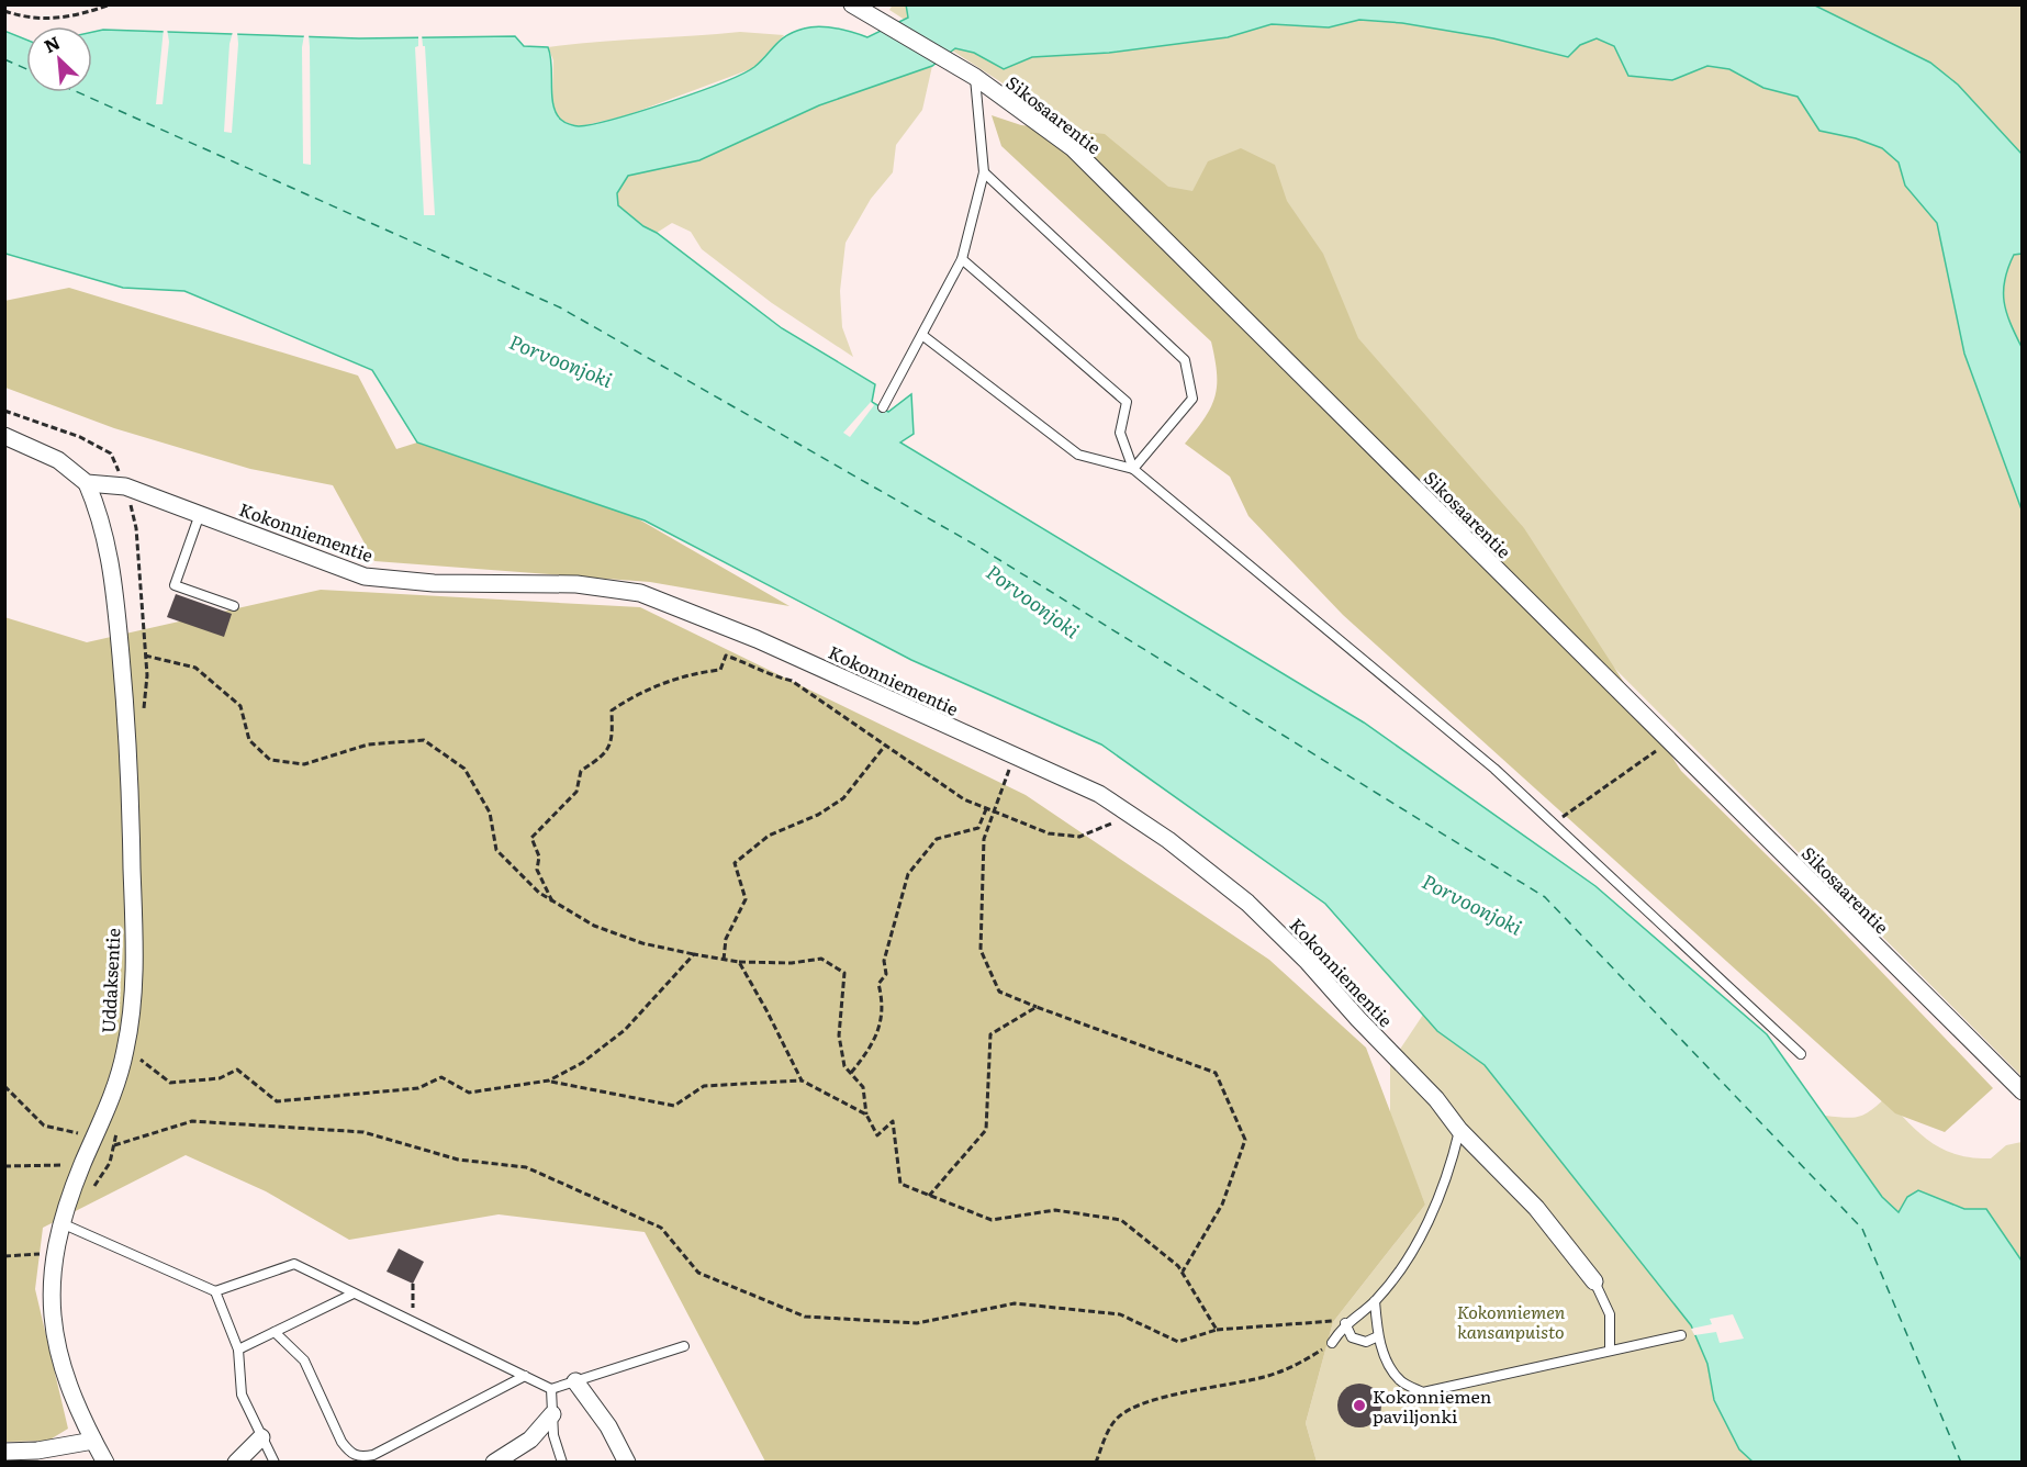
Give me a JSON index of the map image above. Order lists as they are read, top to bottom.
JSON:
{
  "streets": {
    "street": ["Sikosaarentie", "Kokonniementie", "Uddaksentie"]
  },
  "crossings": [
    ["Kokonniementie", "Uddaksentie"]
  ],
  "water": ["Porvoonjoki"],
  "parks": ["Kokonniemen kansanpuisto"],
  "places": ["Kokonniemen paviljonki"],
  "north": "top left"
}
